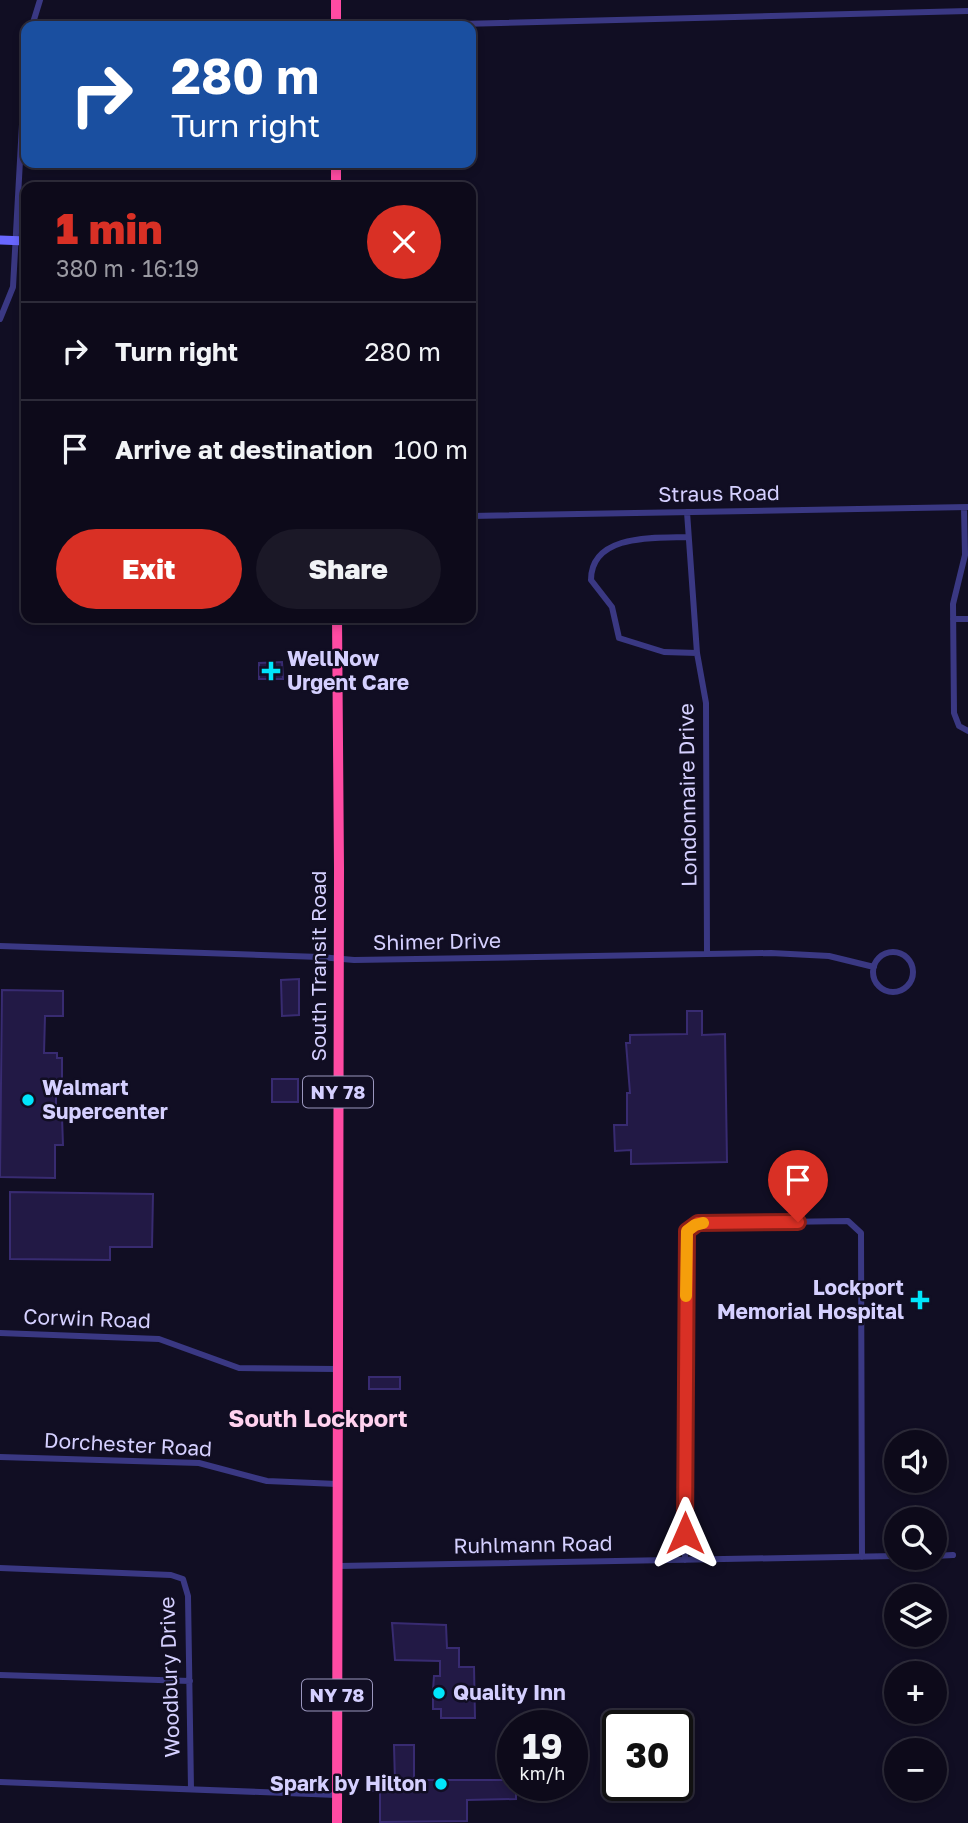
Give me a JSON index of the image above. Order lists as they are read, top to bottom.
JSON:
{
  "streets": {
    "highway": ["South Transit Road", "NY 78"],
    "street": [
      "Straus Road",
      "Londonnaire Drive",
      "Shimer Drive",
      "Corwin Road",
      "Dorchester Road",
      "Ruhlmann Road",
      "Woodbury Drive"
    ]
  },
  "crossings": [
    ["Straus Road", "Londonnaire Drive"],
    ["Londonnaire Drive", "Shimer Drive"],
    ["Shimer Drive", "South Transit Road"],
    ["South Transit Road", "NY 78"],
    ["South Transit Road", "Corwin Road"],
    ["South Transit Road", "Dorchester Road"],
    ["South Transit Road", "Ruhlmann Road"],
    ["NY 78", "Ruhlmann Road"]
  ],
  "districts": ["South Lockport"],
  "places": {
    "health": ["WellNow Urgent Care", "Lockport Memorial Hospital"],
    "other": ["Walmart Supercenter", "Quality Inn", "Spark by Hilton"]
  },
  "page": {
    "turn": ["280 m", "Turn right"],
    "heading": ["1 min", "380 m · 16:19"],
    "list": [
      {
        "name": "Turn right",
        "value": "280 m"
      },
      {
        "name": "Arrive at destination",
        "value": "100 m"
      }
    ],
    "buttons": ["Exit", "Share"],
    "map_buttons": ["+", "−"],
    "speed": "19 km/h",
    "limit": "30"
  }
}
